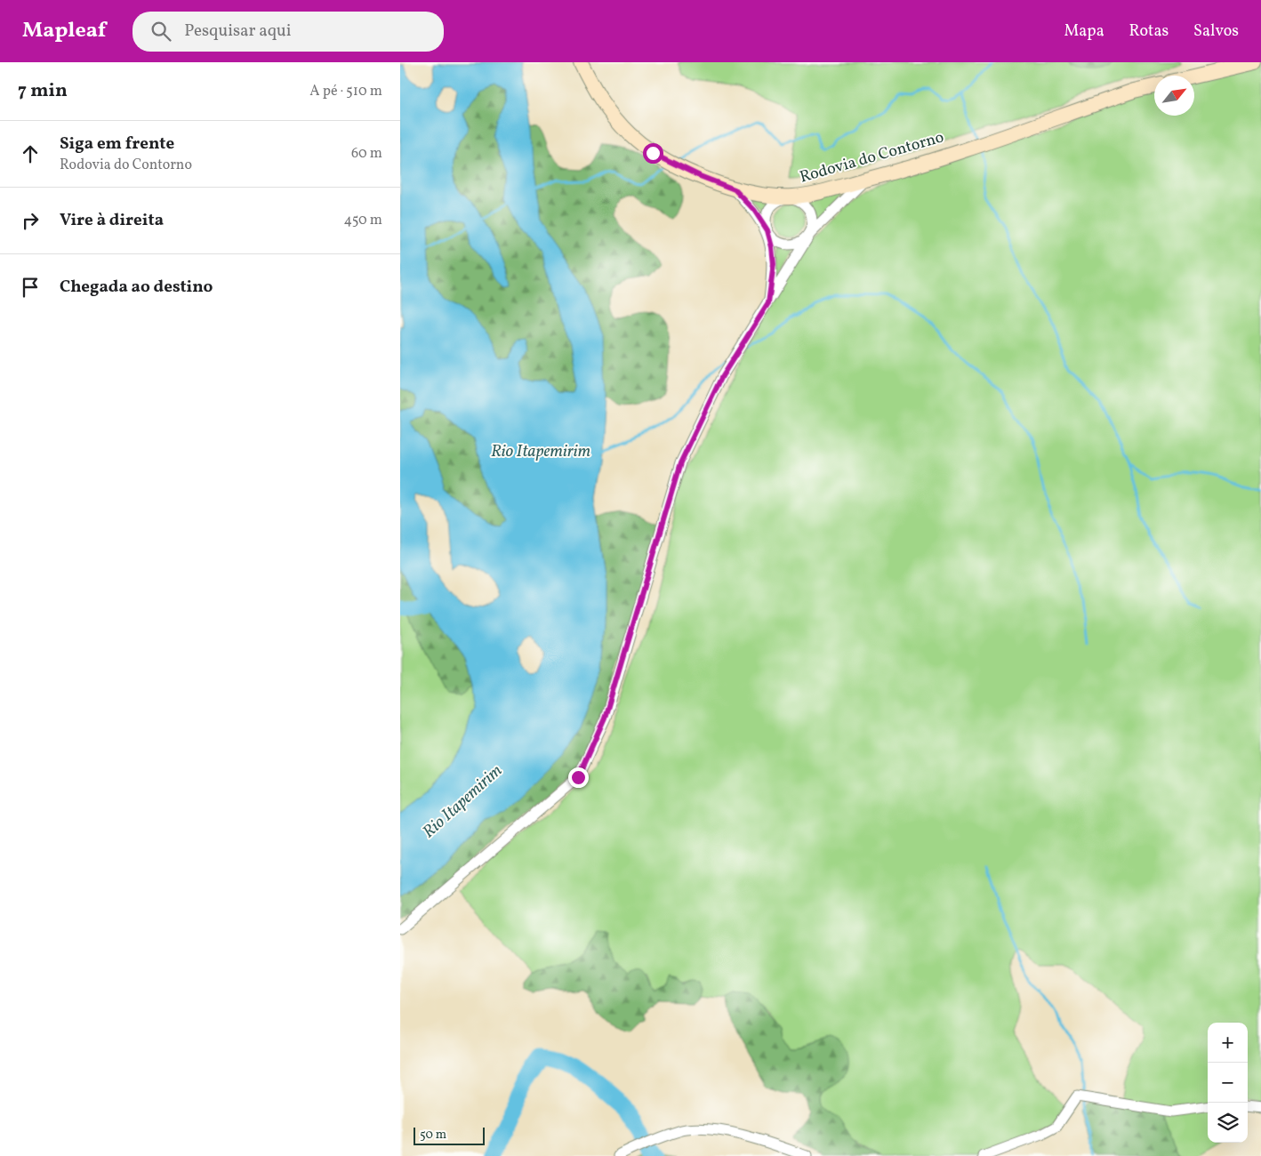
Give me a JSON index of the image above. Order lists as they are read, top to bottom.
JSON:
{
  "streets": {
    "main road": ["Rodovia do Contorno"]
  },
  "water": ["Rio Itapemirim"],
  "scale_bar": "50 m",
  "north": "top right",
  "page": {
    "header": "Mapleaf",
    "search": "Pesquisar aqui",
    "nav": ["Mapa", "Rotas", "Salvos"],
    "heading": ["7 min", "A pé · 510 m"],
    "list": [
      ["Siga em frente", "Rodovia do Contorno", "60 m"],
      ["Vire à direita", "450 m"],
      "Chegada ao destino"
    ],
    "map_buttons": ["+", "−"],
    "scale": "50 m"
  }
}
